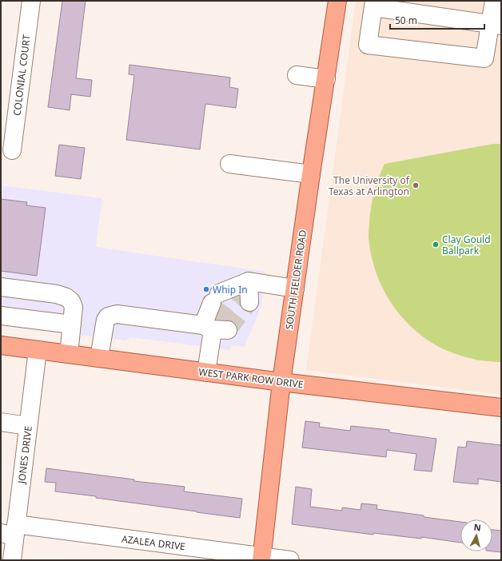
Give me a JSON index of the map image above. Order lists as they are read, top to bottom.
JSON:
{
  "streets": {
    "main road": ["SOUTH FIELDER ROAD", "WEST PARK ROW DRIVE"],
    "street": ["COLONIAL COURT", "JONES DRIVE", "AZALEA DRIVE"]
  },
  "crossings": [
    ["SOUTH FIELDER ROAD", "WEST PARK ROW DRIVE"],
    ["SOUTH FIELDER ROAD", "AZALEA DRIVE"],
    ["WEST PARK ROW DRIVE", "JONES DRIVE"],
    ["JONES DRIVE", "AZALEA DRIVE"]
  ],
  "places": ["The University of Texas at Arlington", "Clay Gould Ballpark", "Whip In"],
  "scale_bar": "50 m",
  "north": "top"
}
